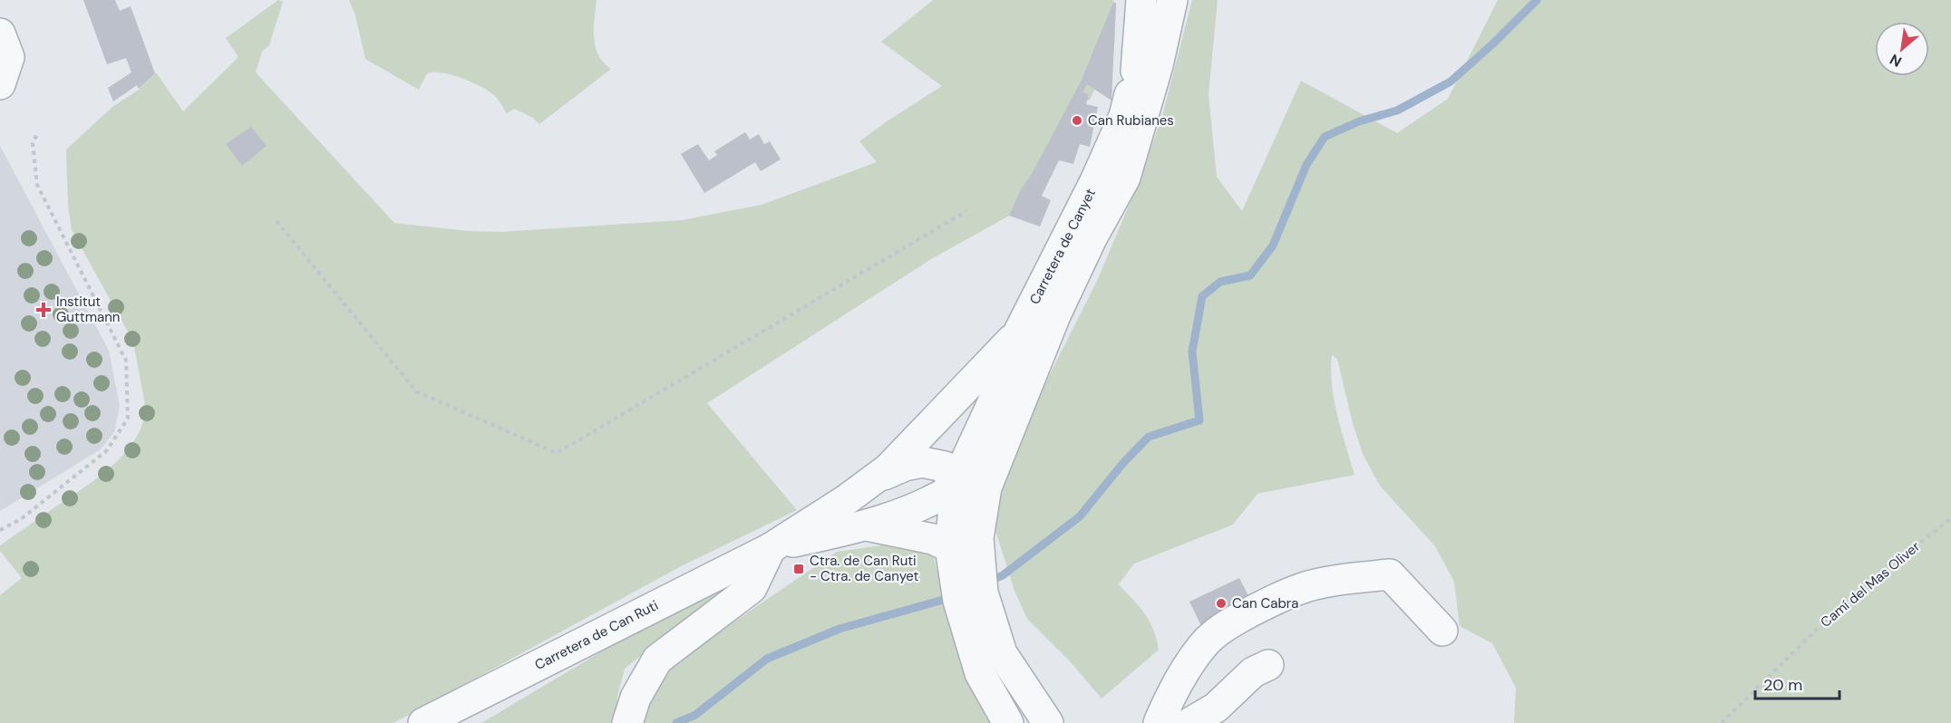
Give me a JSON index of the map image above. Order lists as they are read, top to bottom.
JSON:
{
  "streets": {
    "street": ["Carretera de Canyet", "Carretera de Can Ruti"],
    "path": ["Camí del Mas Oliver"]
  },
  "crossings": [
    ["Carretera de Canyet", "Carretera de Can Ruti"]
  ],
  "places": {
    "other": ["Can Rubianes", "Can Cabra"],
    "health": ["Institut Guttmann"],
    "transit": ["Ctra. de Can Ruti - Ctra. de Canyet"]
  },
  "scale_bar": "20 m",
  "north": "bottom left"
}
